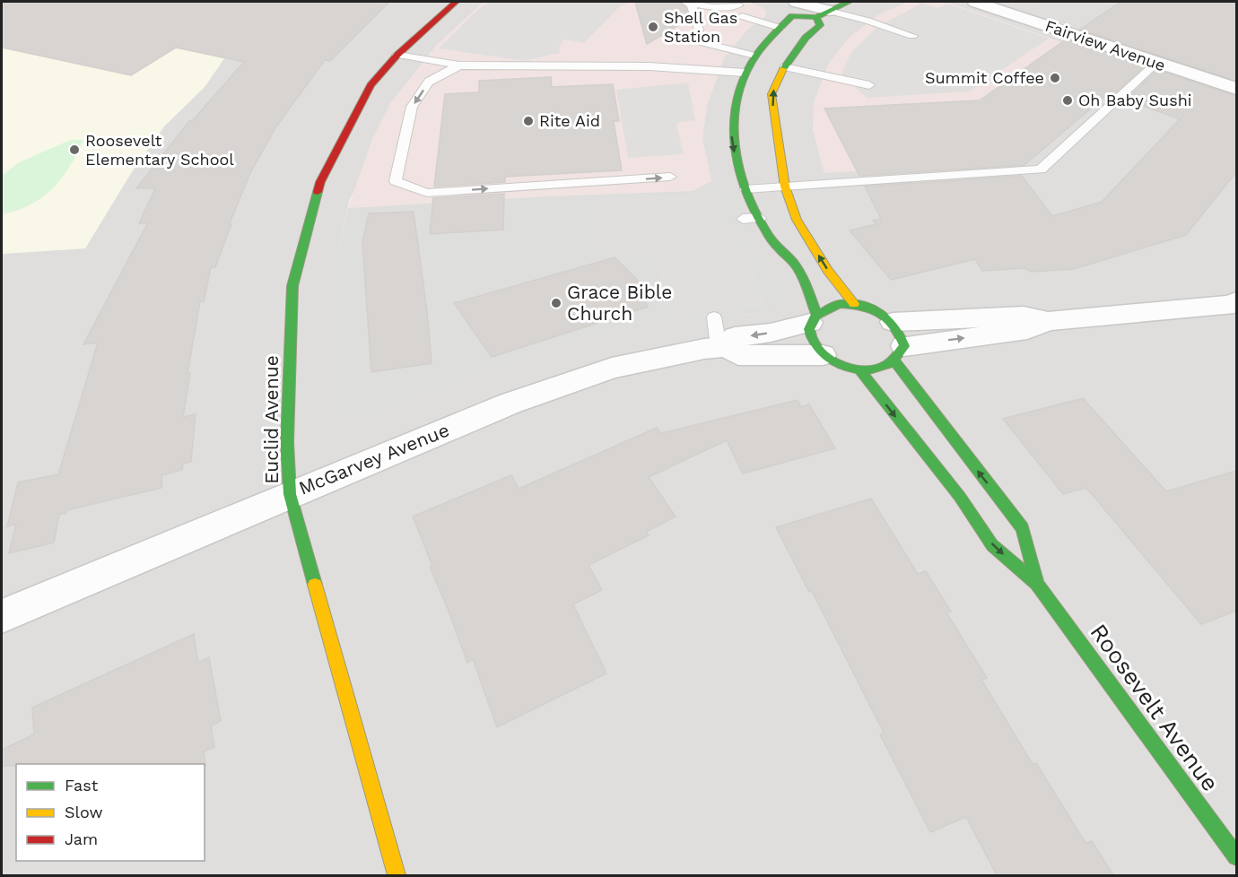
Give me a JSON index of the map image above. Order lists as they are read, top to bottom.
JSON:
{
  "streets": {
    "street": [
      "Fairview Avenue",
      "Euclid Avenue",
      "McGarvey Avenue",
      "Roosevelt Avenue"
    ]
  },
  "crossings": [
    ["Euclid Avenue", "McGarvey Avenue"],
    ["McGarvey Avenue", "Roosevelt Avenue"]
  ],
  "places": [
    "Shell Gas Station",
    "Summit Coffee",
    "Oh Baby Sushi",
    "Rite Aid",
    "Roosevelt Elementary School",
    "Grace Bible Church"
  ],
  "legend": ["Fast", "Slow", "Jam"]
}
